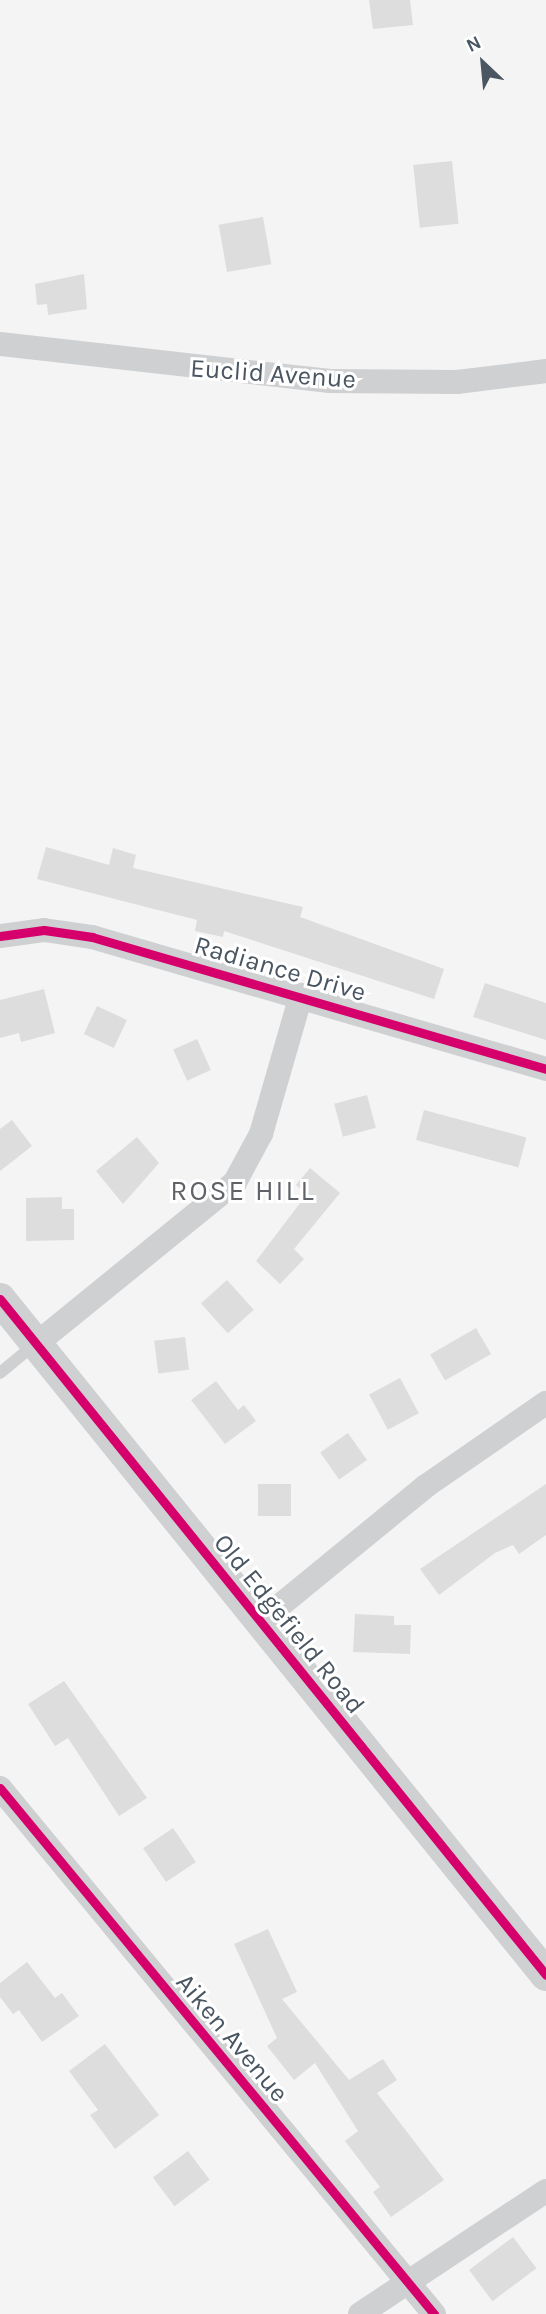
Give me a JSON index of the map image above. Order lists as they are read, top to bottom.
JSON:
{
  "streets": {
    "street": [
      "Euclid Avenue",
      "Radiance Drive",
      "Old Edgefield Road",
      "Aiken Avenue"
    ]
  },
  "districts": ["ROSE HILL"],
  "north": "top left"
}
